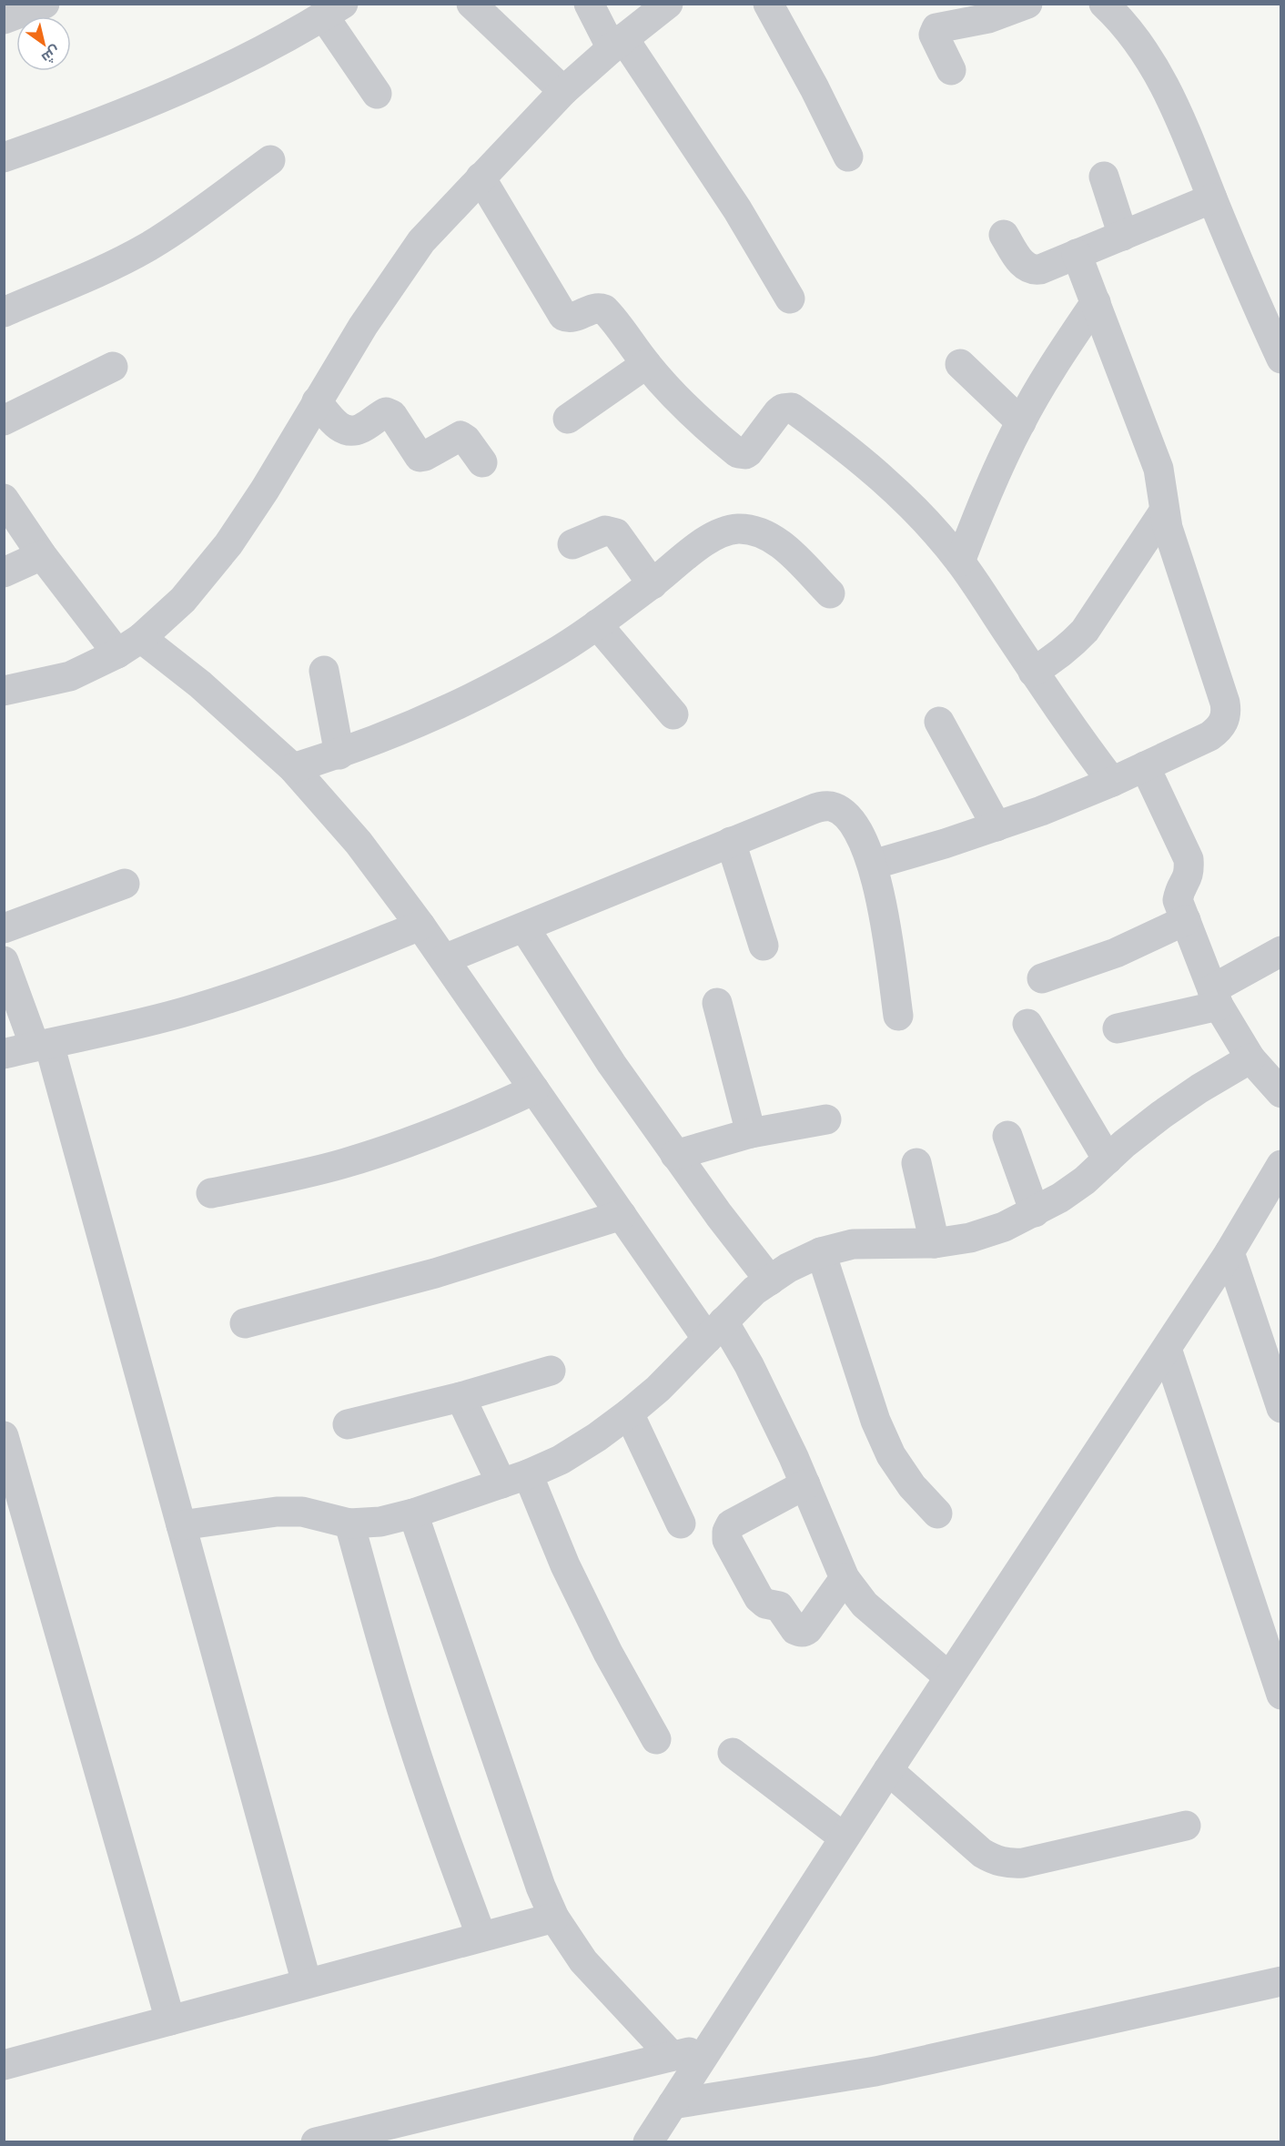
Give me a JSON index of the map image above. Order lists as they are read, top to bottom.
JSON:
{
  "north": "bottom right"
}
